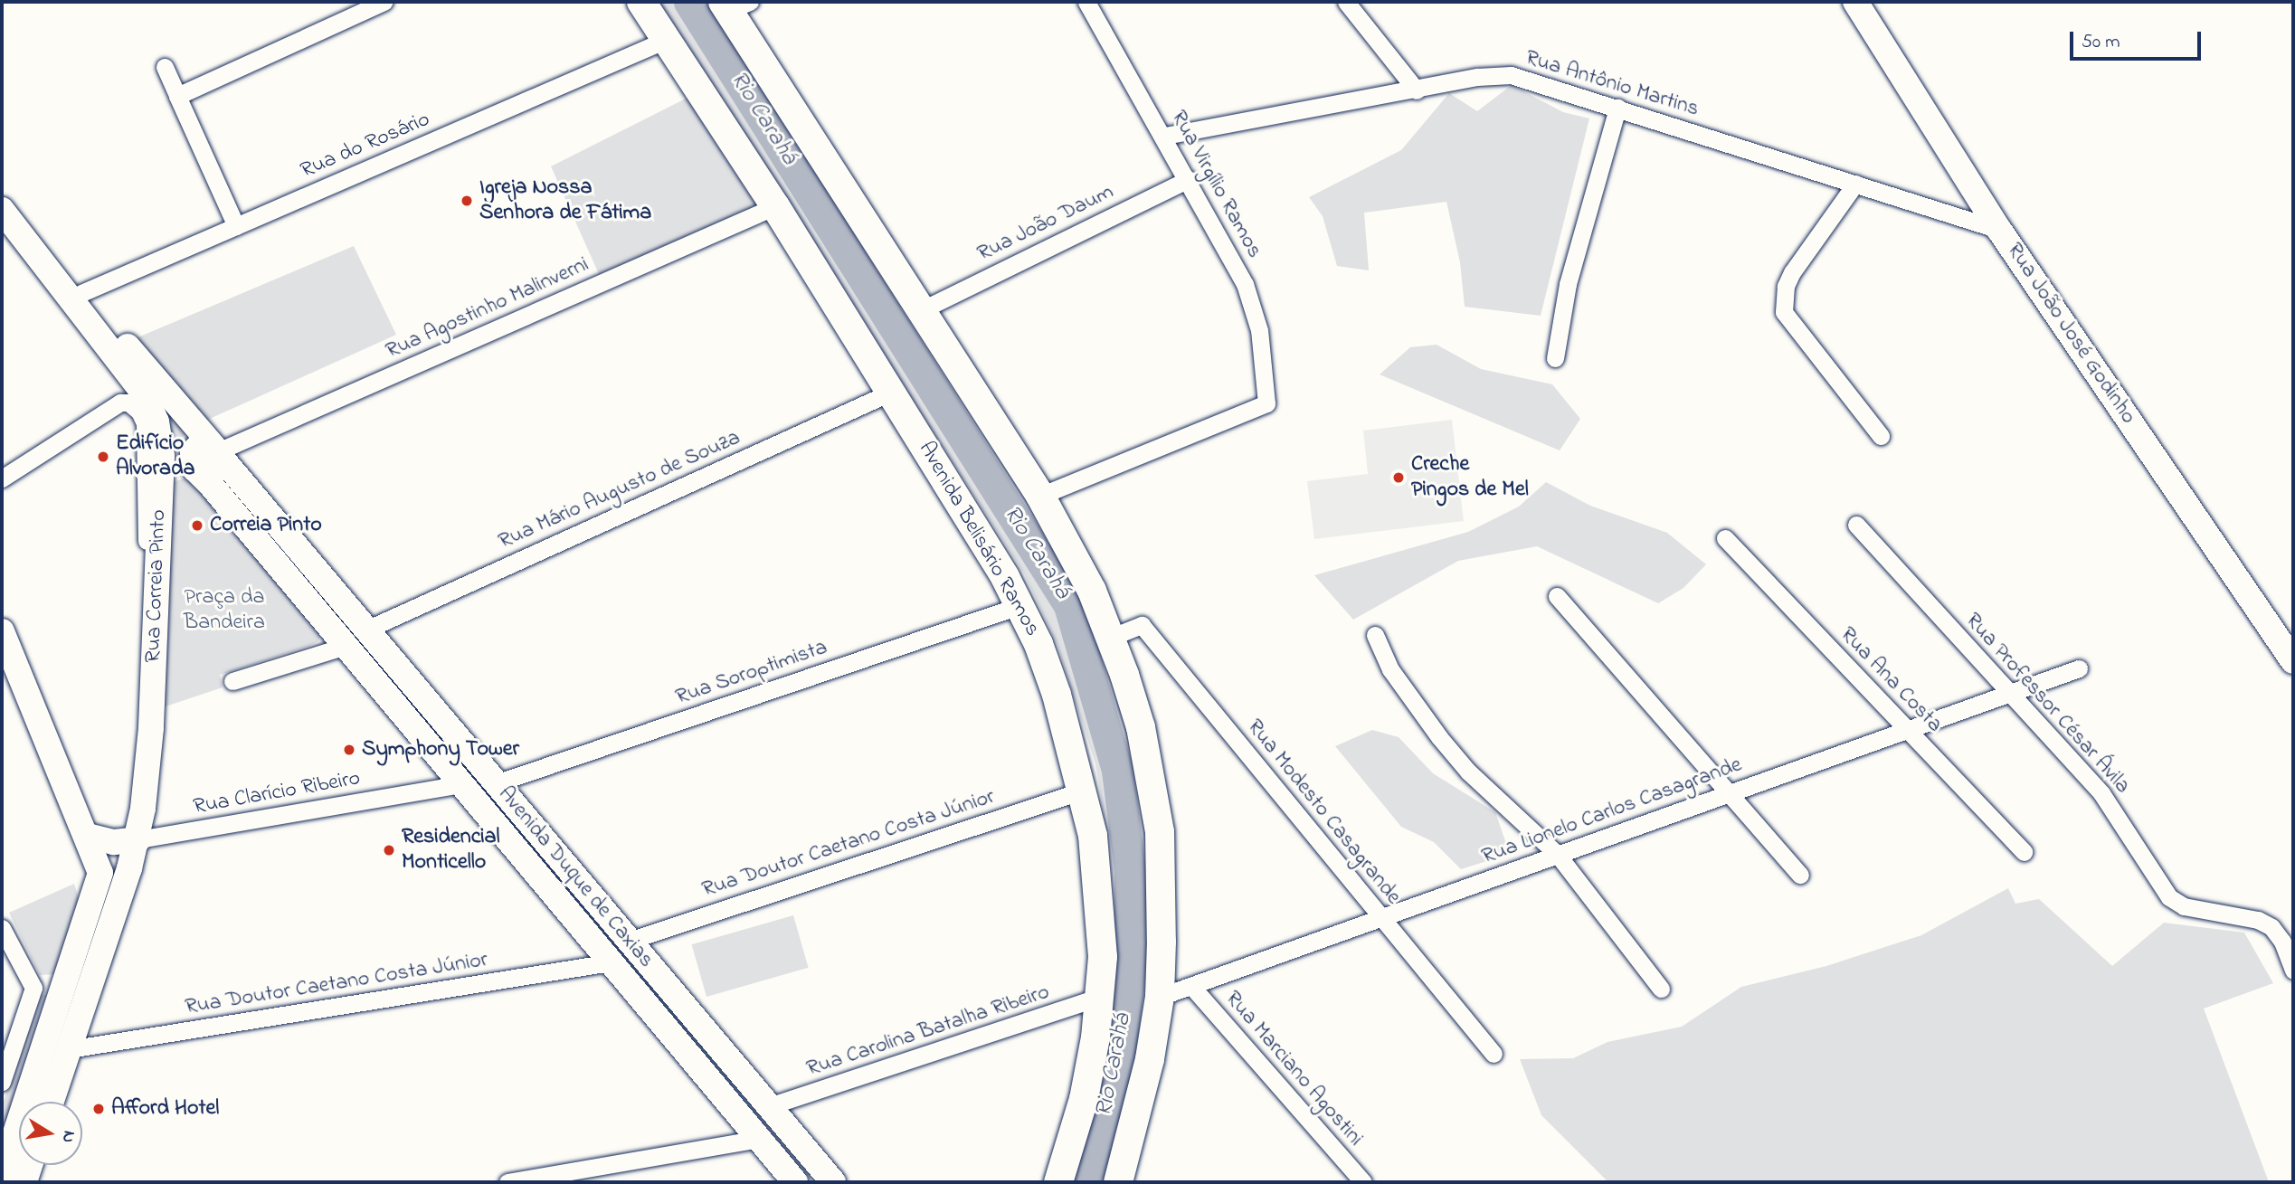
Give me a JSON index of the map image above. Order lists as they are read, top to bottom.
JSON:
{
  "streets": {
    "main road": [
      "Rua João José Godinho",
      "Avenida Belisário Ramos",
      "Rua Correia Pinto",
      "Avenida Duque de Caxias"
    ],
    "street": [
      "Rua Antônio Martins",
      "Rua do Rosário",
      "Rua Virgílio Ramos",
      "Rua João Daum",
      "Rua Agostinho Malinverni",
      "Rua Mário Augusto de Souza",
      "Rua Soroptimista",
      "Rua Ana Costa",
      "Rua Professor César Ávila",
      "Rua Clarício Ribeiro",
      "Rua Lionelo Carlos Casagrande",
      "Rua Modesto Casagrande",
      "Rua Doutor Caetano Costa Júnior",
      "Rua Carolina Batalha Ribeiro",
      "Rua Marciano Agostini"
    ]
  },
  "crossings": [
    ["Rua Antônio Martins", "Rua Virgílio Ramos"],
    ["Rua Antônio Martins", "Rua João José Godinho"],
    ["Rua do Rosário", "Avenida Belisário Ramos"],
    ["Rua do Rosário", "Rua Correia Pinto"],
    ["Rua Virgílio Ramos", "Rua João Daum"],
    ["Rua Agostinho Malinverni", "Avenida Belisário Ramos"],
    ["Rua Agostinho Malinverni", "Rua Correia Pinto"],
    ["Rua Agostinho Malinverni", "Avenida Duque de Caxias"],
    ["Rua Mário Augusto de Souza", "Avenida Belisário Ramos"],
    ["Rua Mário Augusto de Souza", "Avenida Duque de Caxias"],
    ["Avenida Belisário Ramos", "Rua Soroptimista"],
    ["Avenida Belisário Ramos", "Rua Doutor Caetano Costa Júnior"],
    ["Avenida Belisário Ramos", "Rua Carolina Batalha Ribeiro"],
    ["Rua Correia Pinto", "Rua Clarício Ribeiro"],
    ["Rua Correia Pinto", "Rua Doutor Caetano Costa Júnior"],
    ["Rua Correia Pinto", "Avenida Duque de Caxias"],
    ["Rua Soroptimista", "Avenida Duque de Caxias"],
    ["Rua Ana Costa", "Rua Lionelo Carlos Casagrande"],
    ["Rua Professor César Ávila", "Rua Lionelo Carlos Casagrande"],
    ["Rua Clarício Ribeiro", "Avenida Duque de Caxias"],
    ["Rua Lionelo Carlos Casagrande", "Rua Modesto Casagrande"],
    ["Rua Lionelo Carlos Casagrande", "Rua Marciano Agostini"],
    ["Rua Doutor Caetano Costa Júnior", "Avenida Duque de Caxias"],
    ["Avenida Duque de Caxias", "Rua Carolina Batalha Ribeiro"]
  ],
  "water": ["Rio Carahá"],
  "parks": ["Praça da Bandeira"],
  "places": [
    "Igreja Nossa Senhora de Fátima",
    "Edifício Alvorada",
    "Creche Pingos de Mel",
    "Correia Pinto",
    "Symphony Tower",
    "Residencial Monticello",
    "Afford Hotel"
  ],
  "scale_bar": "50 m",
  "north": "right"
}
